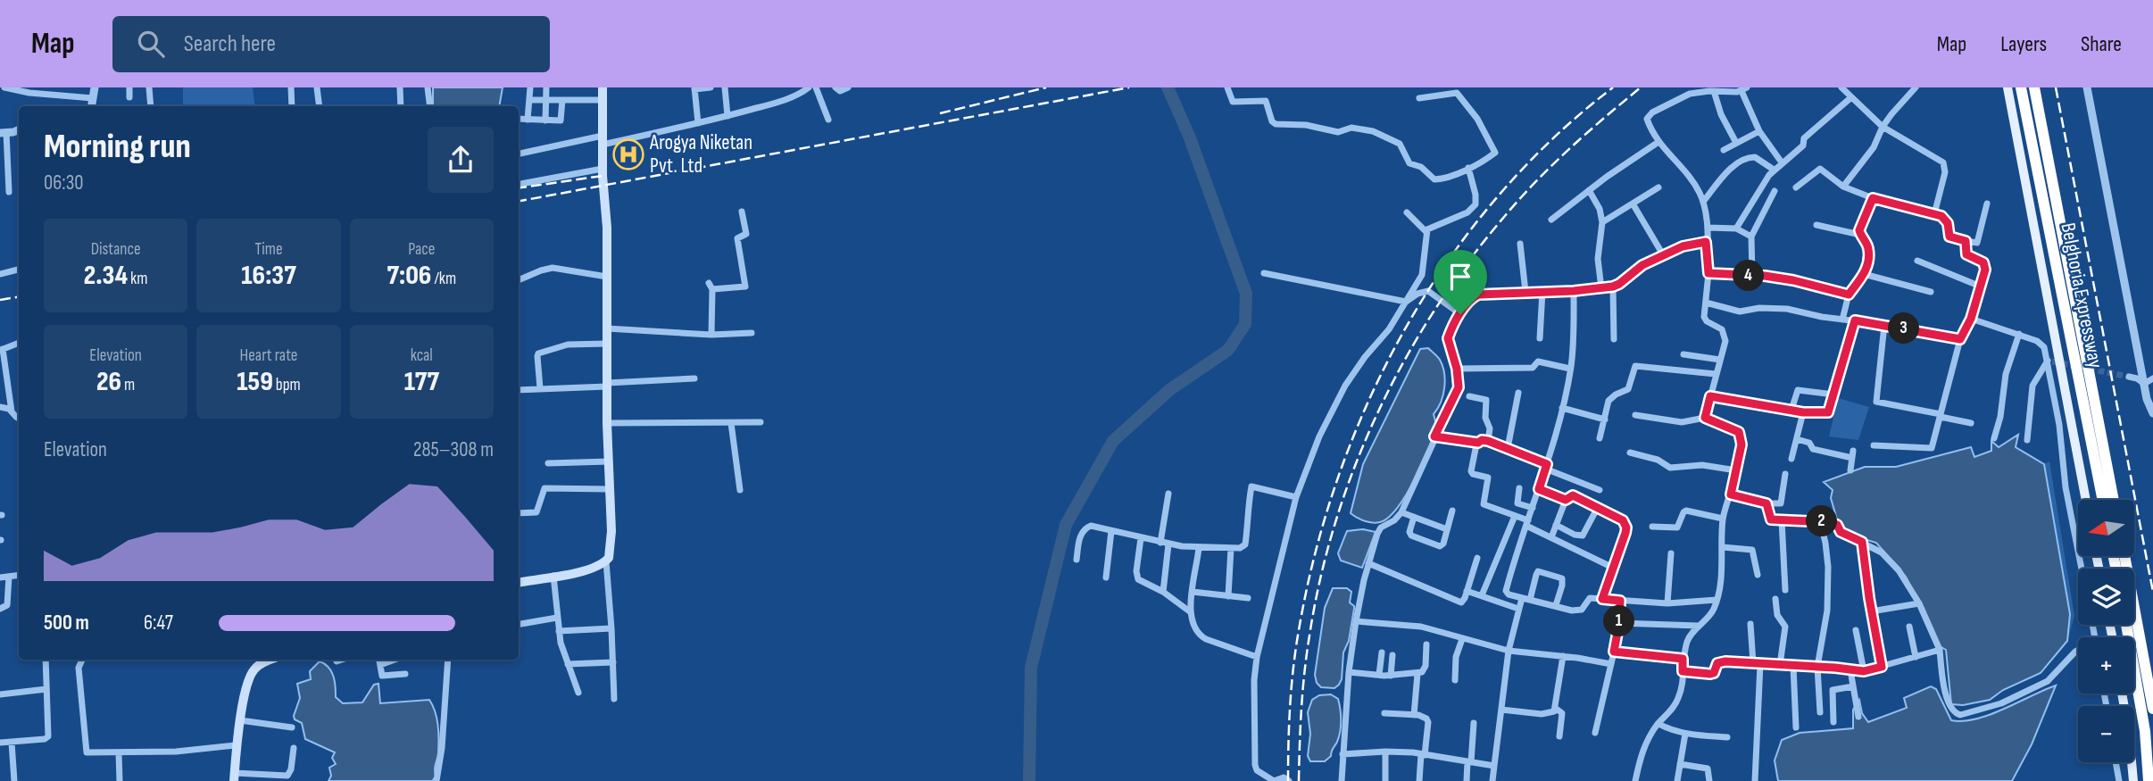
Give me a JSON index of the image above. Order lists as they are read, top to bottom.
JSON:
{
  "streets": {
    "highway": ["Belghoria Expressway"]
  },
  "places": {
    "hospital": ["Arogya Niketan Pvt. Ltd"]
  },
  "north": "left",
  "page": {
    "header": "Map",
    "search": "Search here",
    "nav": ["Map", "Layers", "Share"],
    "heading": ["Morning run", "06:30"],
    "stats": [
      ["Distance", "2.34 km"],
      ["Time", "16:37"],
      ["Pace", "7:06 /km"],
      ["Elevation", "26 m"],
      ["Heart rate", "159 bpm"],
      ["kcal", "177"]
    ],
    "pins": [
      "4",
      "3",
      "2",
      "1"
    ],
    "chart": ["Elevation", "285–308 m"],
    "map_buttons": ["+", "−"],
    "list": [
      {
        "name": "500 m",
        "note": "6:47"
      }
    ]
  }
}
